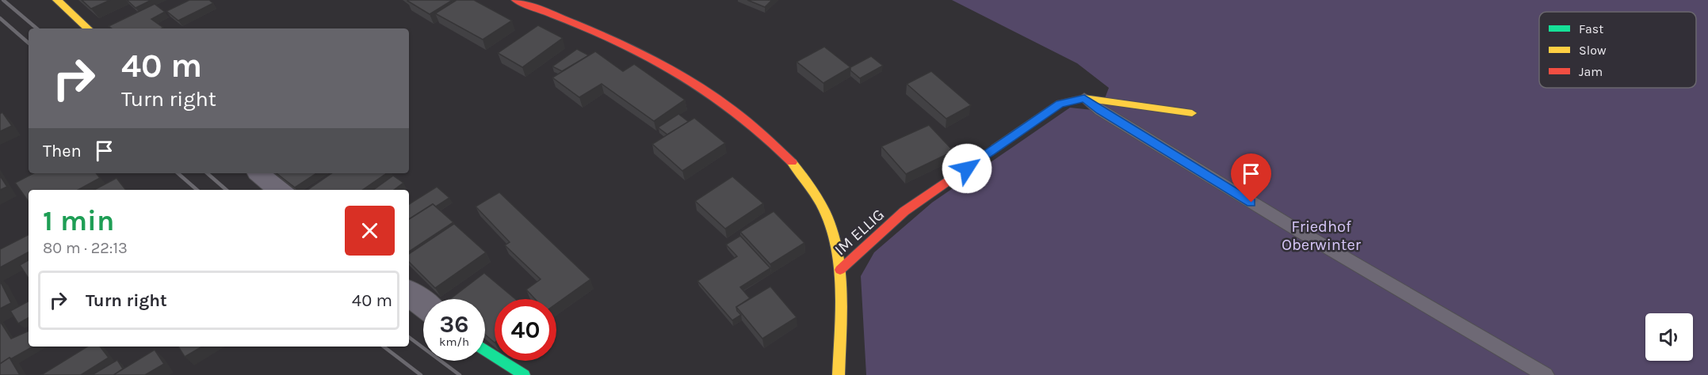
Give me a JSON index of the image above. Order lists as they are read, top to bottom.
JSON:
{
  "streets": {
    "street": ["IM ELLIG"]
  },
  "parks": ["Friedhof Oberwinter"],
  "legend": ["Fast", "Slow", "Jam"],
  "page": {
    "turn": ["40 m", "Turn right"],
    "then": "Then",
    "heading": ["1 min", "80 m · 22:13"],
    "list": [
      {
        "name": "Turn right",
        "value": "40 m"
      }
    ],
    "speed": "36 km/h",
    "limit": "40"
  }
}
